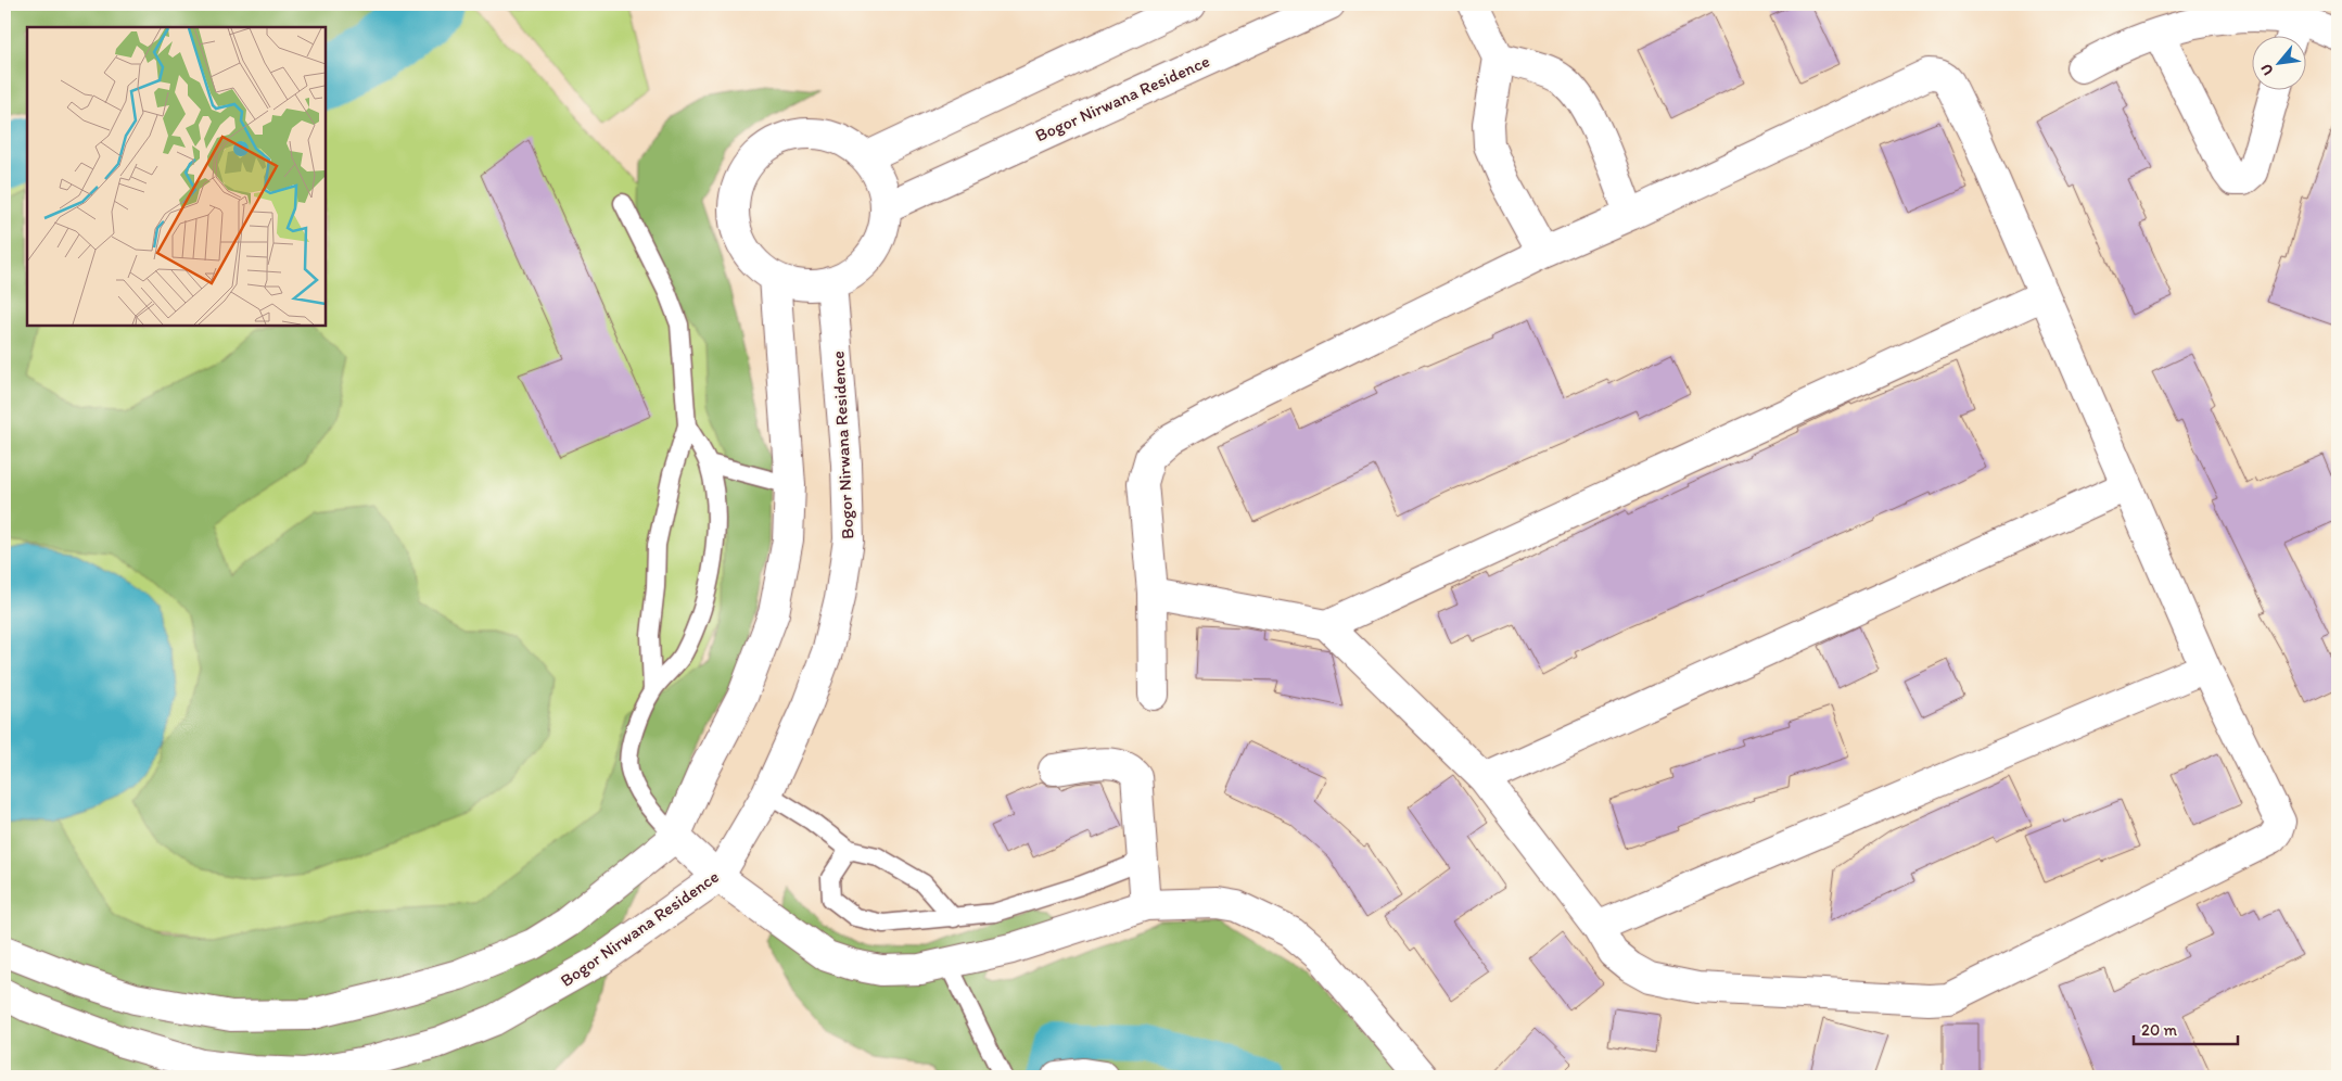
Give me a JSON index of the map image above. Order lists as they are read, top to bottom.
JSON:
{
  "streets": {
    "street": ["Bogor Nirwana Residence"]
  },
  "scale_bar": "20 m",
  "north": "bottom left"
}
